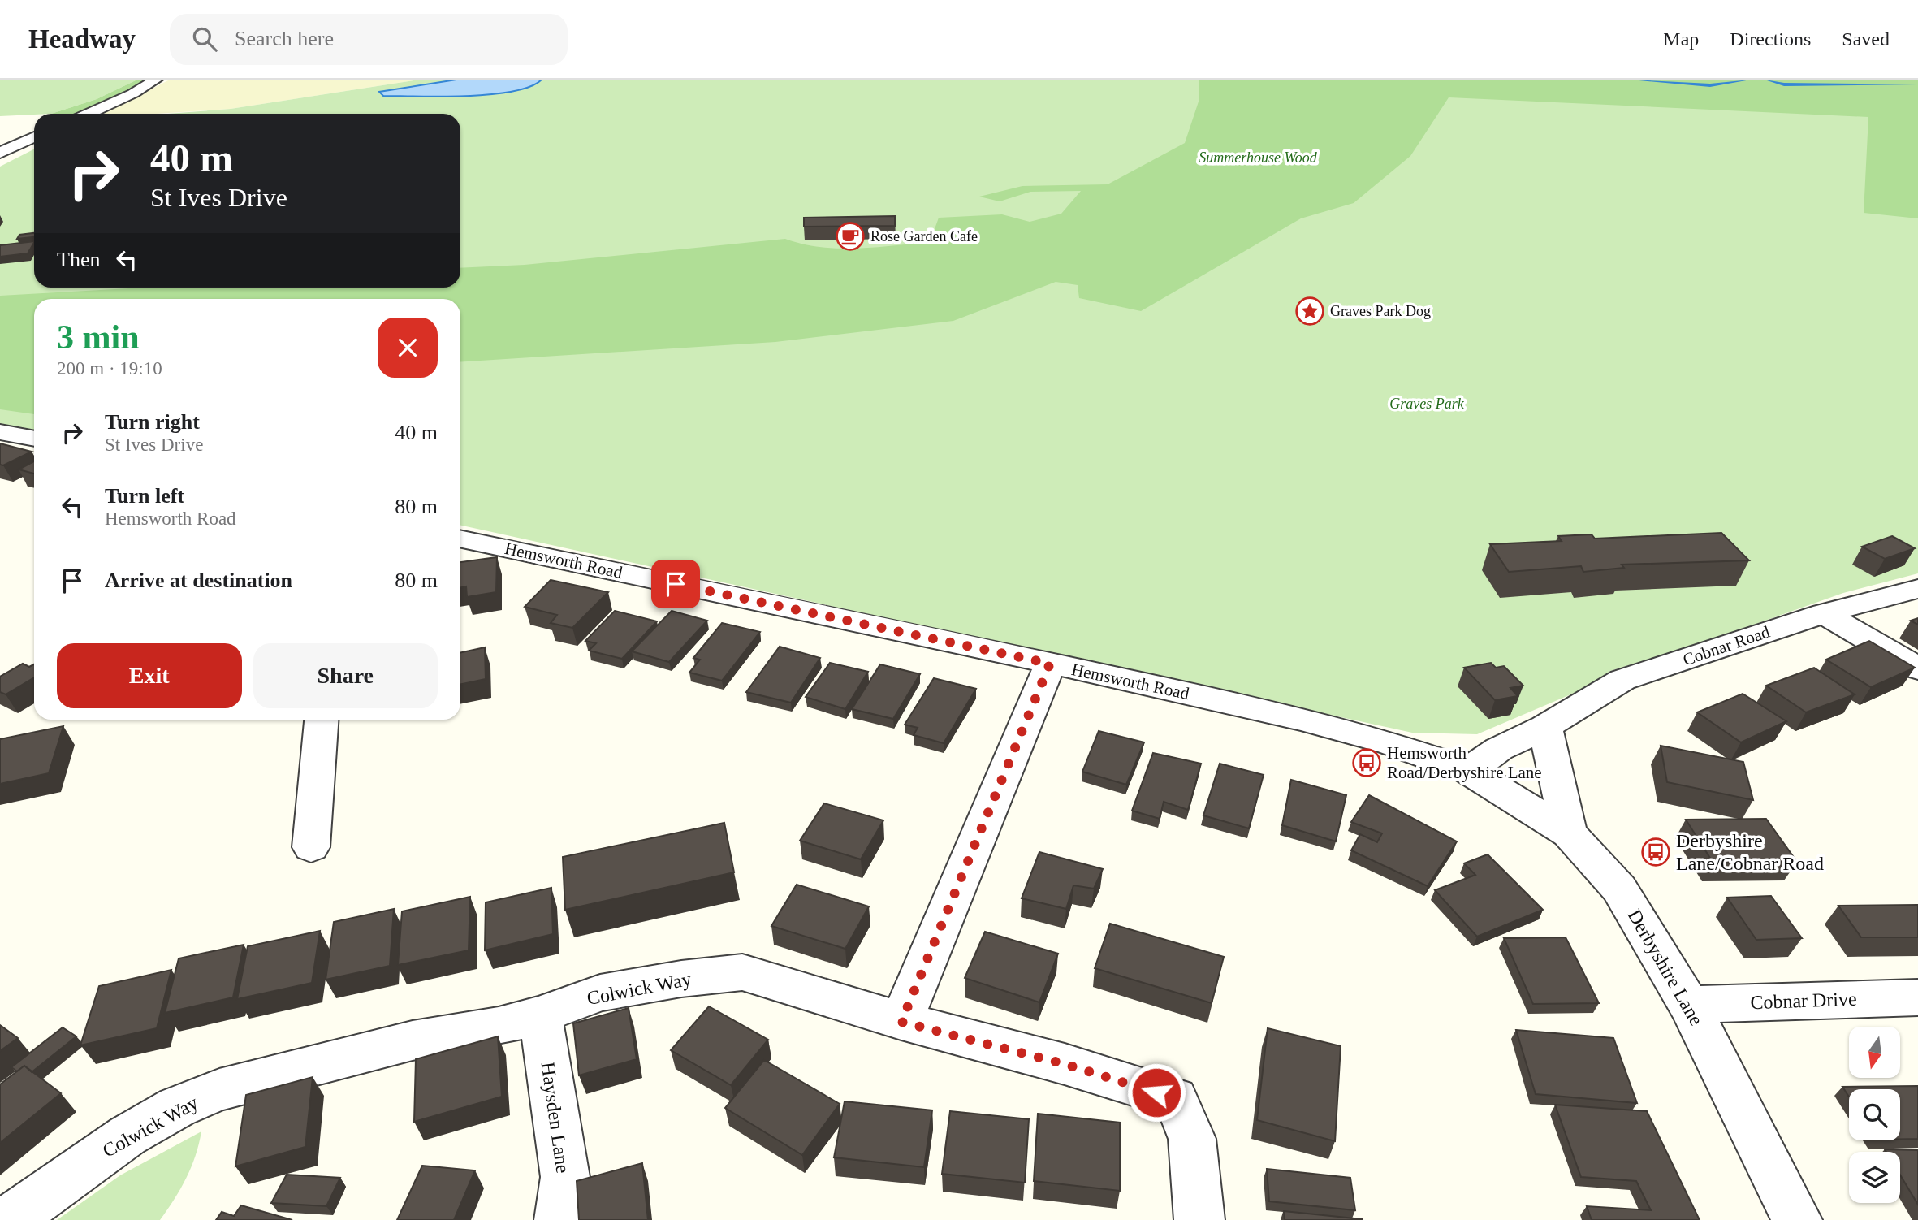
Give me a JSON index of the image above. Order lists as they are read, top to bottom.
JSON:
{
  "streets": {
    "street": [
      "Hemsworth Road",
      "Cobnar Road",
      "Derbyshire Lane",
      "Colwick Way",
      "Cobnar Drive",
      "Haysden Lane"
    ]
  },
  "crossings": [
    ["Hemsworth Road", "Cobnar Road"],
    ["Hemsworth Road", "Derbyshire Lane"],
    ["Cobnar Road", "Derbyshire Lane"],
    ["Derbyshire Lane", "Cobnar Drive"],
    ["Colwick Way", "Haysden Lane"]
  ],
  "parks": ["Summerhouse Wood", "Graves Park"],
  "places": {
    "cafe": ["Rose Garden Cafe"],
    "place": ["Graves Park Dog"],
    "bus stop": ["Hemsworth Road/Derbyshire Lane", "Derbyshire Lane/Cobnar Road"]
  },
  "north": "bottom",
  "page": {
    "header": "Headway",
    "search": "Search here",
    "nav": ["Map", "Directions", "Saved"],
    "turn": ["40 m", "St Ives Drive"],
    "then": "Then",
    "heading": ["3 min", "200 m · 19:10"],
    "list": [
      {
        "name": "Turn right",
        "note": "St Ives Drive",
        "value": "40 m"
      },
      {
        "name": "Turn left",
        "note": "Hemsworth Road",
        "value": "80 m"
      },
      {
        "name": "Arrive at destination",
        "value": "80 m"
      }
    ],
    "buttons": ["Exit", "Share"]
  }
}
